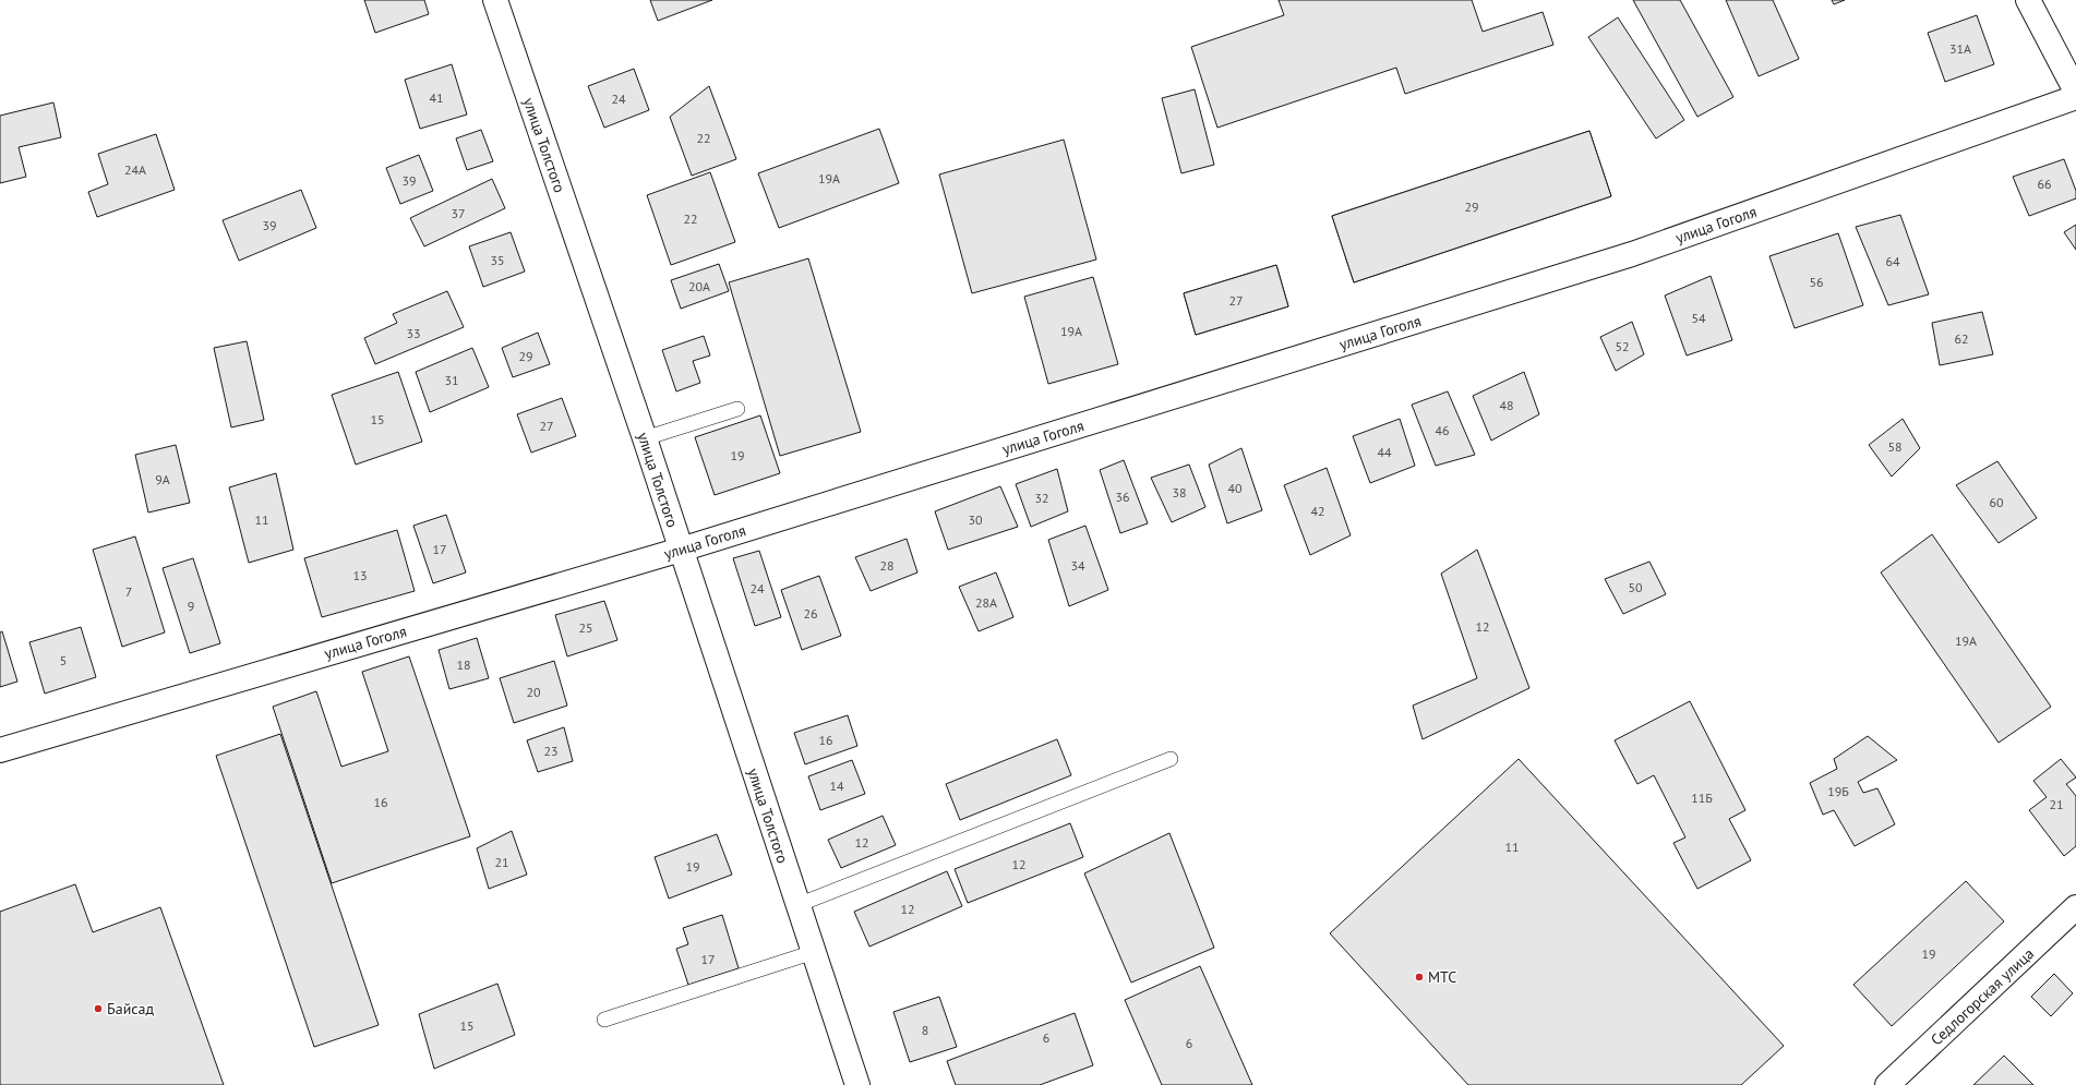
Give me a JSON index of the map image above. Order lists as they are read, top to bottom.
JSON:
{
  "streets": {
    "street": ["улица Толстого", "улица Гоголя", "Седлогорская улица"]
  },
  "crossings": [
    ["улица Толстого", "улица Гоголя"]
  ],
  "places": ["МТС", "Байсад"],
  "house_numbers": [
    "31А",
    "41",
    "24",
    "22",
    "24А",
    "19А",
    "39",
    "66",
    "29",
    "37",
    "22",
    "39",
    "35",
    "64",
    "56",
    "20А",
    "27",
    "54",
    "19А",
    "33",
    "62",
    "52",
    "29",
    "31",
    "48",
    "15",
    "27",
    "46",
    "58",
    "44",
    "19",
    "9А",
    "40",
    "38",
    "36",
    "32",
    "60",
    "42",
    "11",
    "30",
    "17",
    "28",
    "34",
    "13",
    "50",
    "24",
    "7",
    "28А",
    "9",
    "26",
    "12",
    "25",
    "19А",
    "5",
    "18",
    "20",
    "16",
    "23",
    "14",
    "19Б",
    "11Б",
    "16",
    "21",
    "12",
    "11",
    "21",
    "12",
    "19",
    "12",
    "19",
    "17",
    "15",
    "8",
    "6",
    "6"
  ]
}
